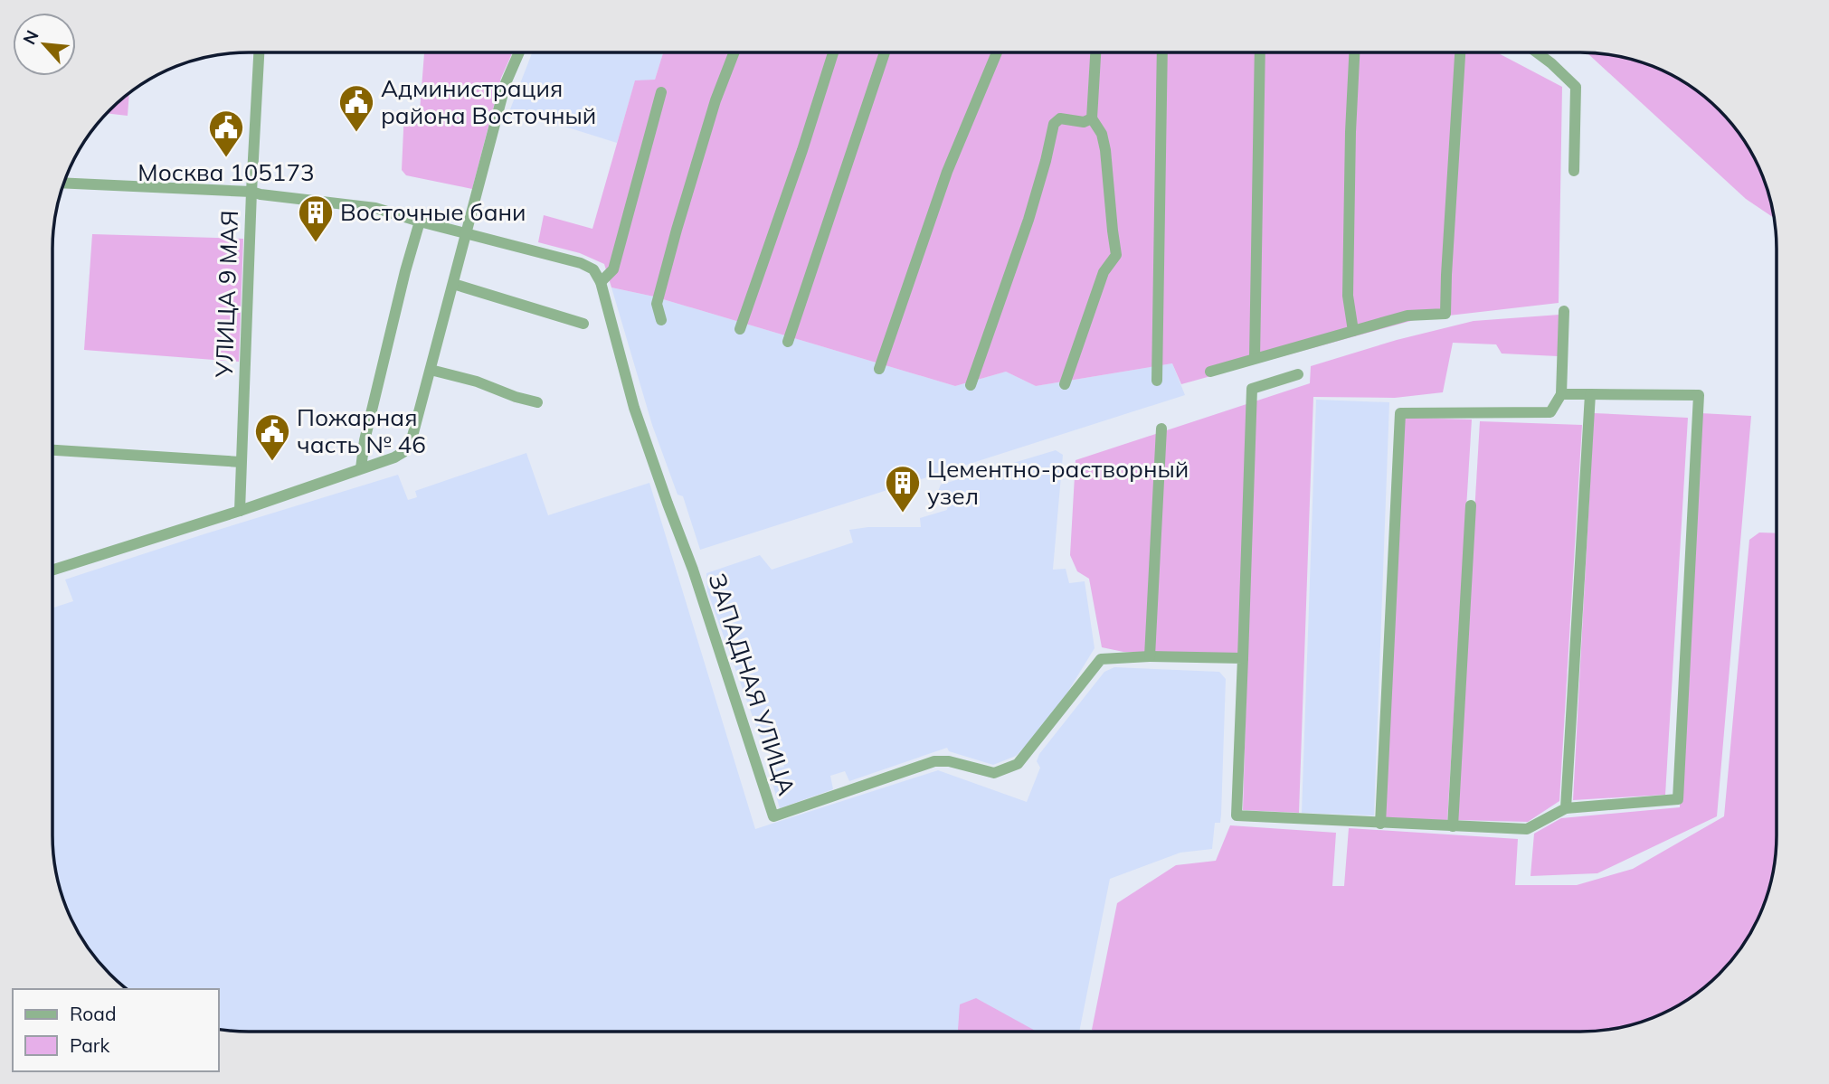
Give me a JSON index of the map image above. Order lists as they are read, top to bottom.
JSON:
{
  "streets": {
    "street": ["УЛИЦА 9 МАЯ", "ЗАПАДНАЯ УЛИЦА"]
  },
  "places": {
    "public building": ["Администрация района Восточный", "Москва 105173", "Пожарная часть № 46"],
    "building": ["Восточные бани", "Цементно-растворный узел"]
  },
  "legend": ["Road", "Park"],
  "north": "top left"
}
